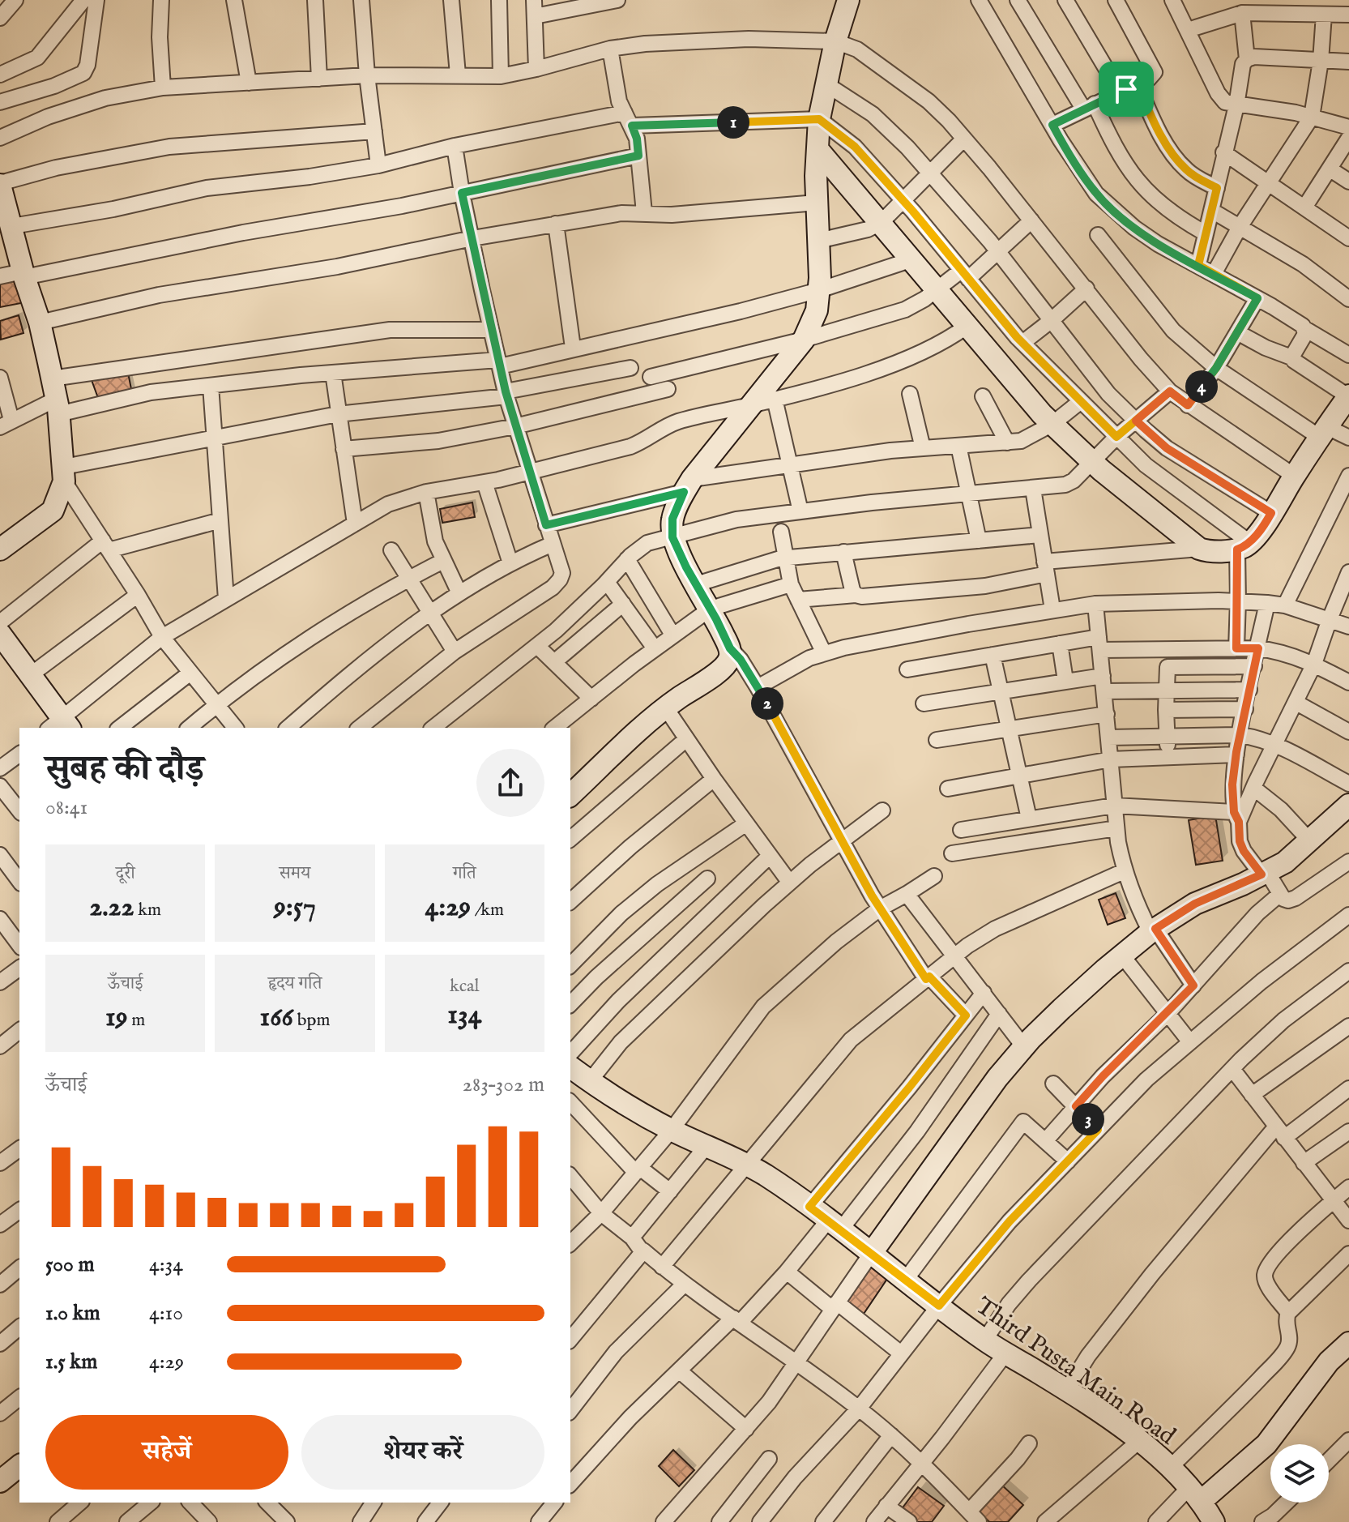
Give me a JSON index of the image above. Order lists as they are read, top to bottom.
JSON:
{
  "streets": {
    "street": ["Third Pusta Main Road"]
  },
  "page": {
    "pins": [
      "1",
      "4",
      "2",
      "3"
    ],
    "heading": ["सुबह की दौड़", "08:41"],
    "stats": [
      ["दूरी", "2.22 km"],
      ["समय", "9:57"],
      ["गति", "4:29 /km"],
      ["ऊँचाई", "19 m"],
      ["हृदय गति", "166 bpm"],
      ["kcal", "134"]
    ],
    "chart": ["ऊँचाई", "283–302 m"],
    "list": [
      {
        "name": "500 m",
        "note": "4:34"
      },
      {
        "name": "1.0 km",
        "note": "4:10"
      },
      {
        "name": "1.5 km",
        "note": "4:29"
      }
    ],
    "buttons": ["सहेजें", "शेयर करें"]
  }
}
